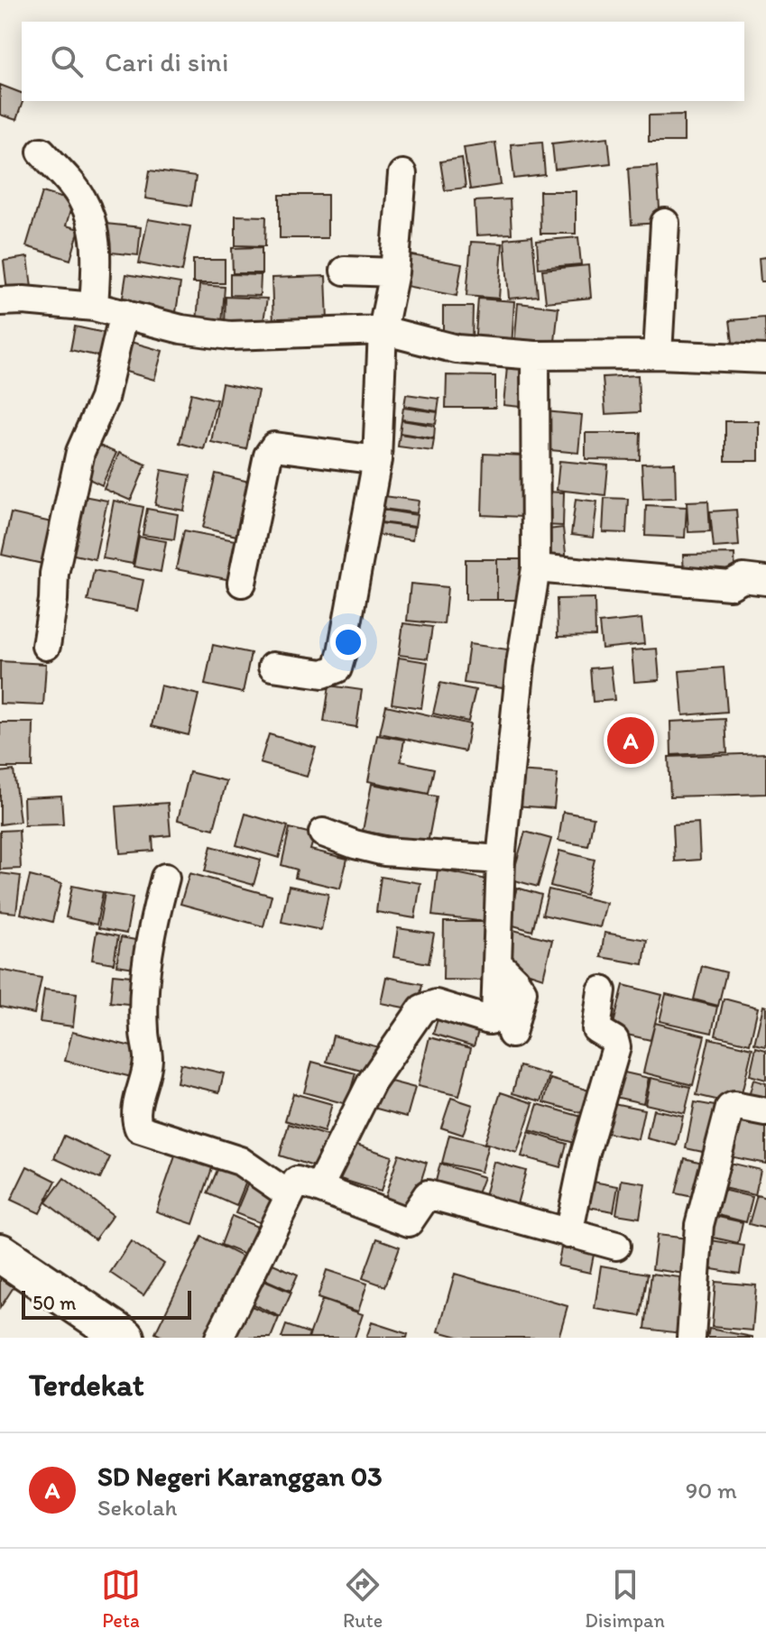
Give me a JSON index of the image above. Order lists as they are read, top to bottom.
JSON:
{
  "scale_bar": "50 m",
  "page": {
    "search": "Cari di sini",
    "pins": "A",
    "scale": "50 m",
    "heading": "Terdekat",
    "list": [
      {
        "mark": "A",
        "name": "SD Negeri Karanggan 03",
        "note": "Sekolah",
        "value": "90 m"
      }
    ],
    "nav": ["Peta", "Rute", "Disimpan"]
  }
}
